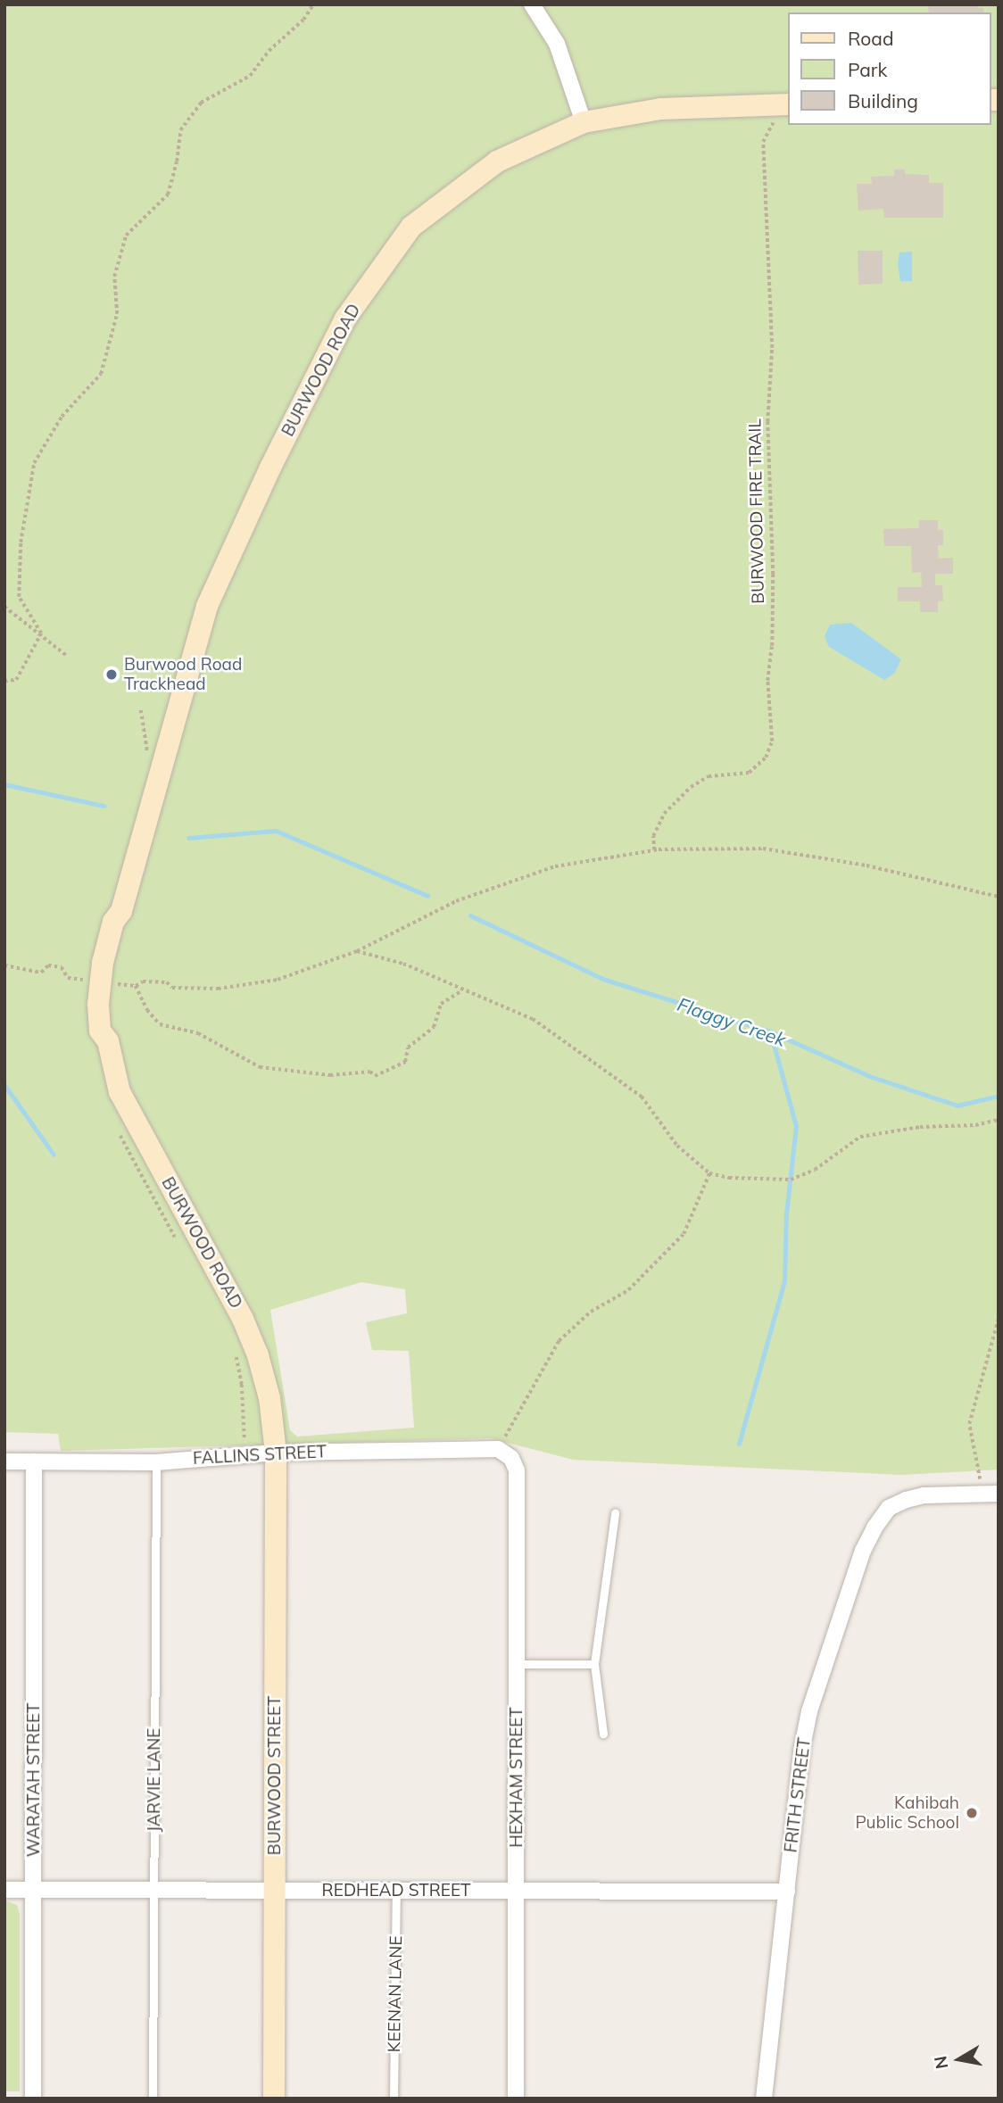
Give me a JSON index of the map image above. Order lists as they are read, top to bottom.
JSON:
{
  "streets": {
    "main road": ["BURWOOD ROAD", "BURWOOD STREET"],
    "street": [
      "FALLINS STREET",
      "HEXHAM STREET",
      "WARATAH STREET",
      "FRITH STREET",
      "REDHEAD STREET"
    ],
    "lane": ["JARVIE LANE", "KEENAN LANE"],
    "path": ["BURWOOD FIRE TRAIL"]
  },
  "crossings": [
    ["BURWOOD ROAD", "BURWOOD FIRE TRAIL"],
    ["BURWOOD ROAD", "FALLINS STREET"],
    ["BURWOOD ROAD", "BURWOOD STREET"],
    ["FALLINS STREET", "BURWOOD STREET"],
    ["FALLINS STREET", "HEXHAM STREET"],
    ["FALLINS STREET", "WARATAH STREET"],
    ["FALLINS STREET", "JARVIE LANE"],
    ["BURWOOD STREET", "REDHEAD STREET"],
    ["HEXHAM STREET", "REDHEAD STREET"],
    ["WARATAH STREET", "REDHEAD STREET"],
    ["JARVIE LANE", "REDHEAD STREET"],
    ["FRITH STREET", "REDHEAD STREET"],
    ["REDHEAD STREET", "KEENAN LANE"]
  ],
  "water": ["Flaggy Creek"],
  "places": ["Burwood Road Trackhead", "Kahibah Public School"],
  "legend": ["Road", "Park", "Building"],
  "north": "left"
}
